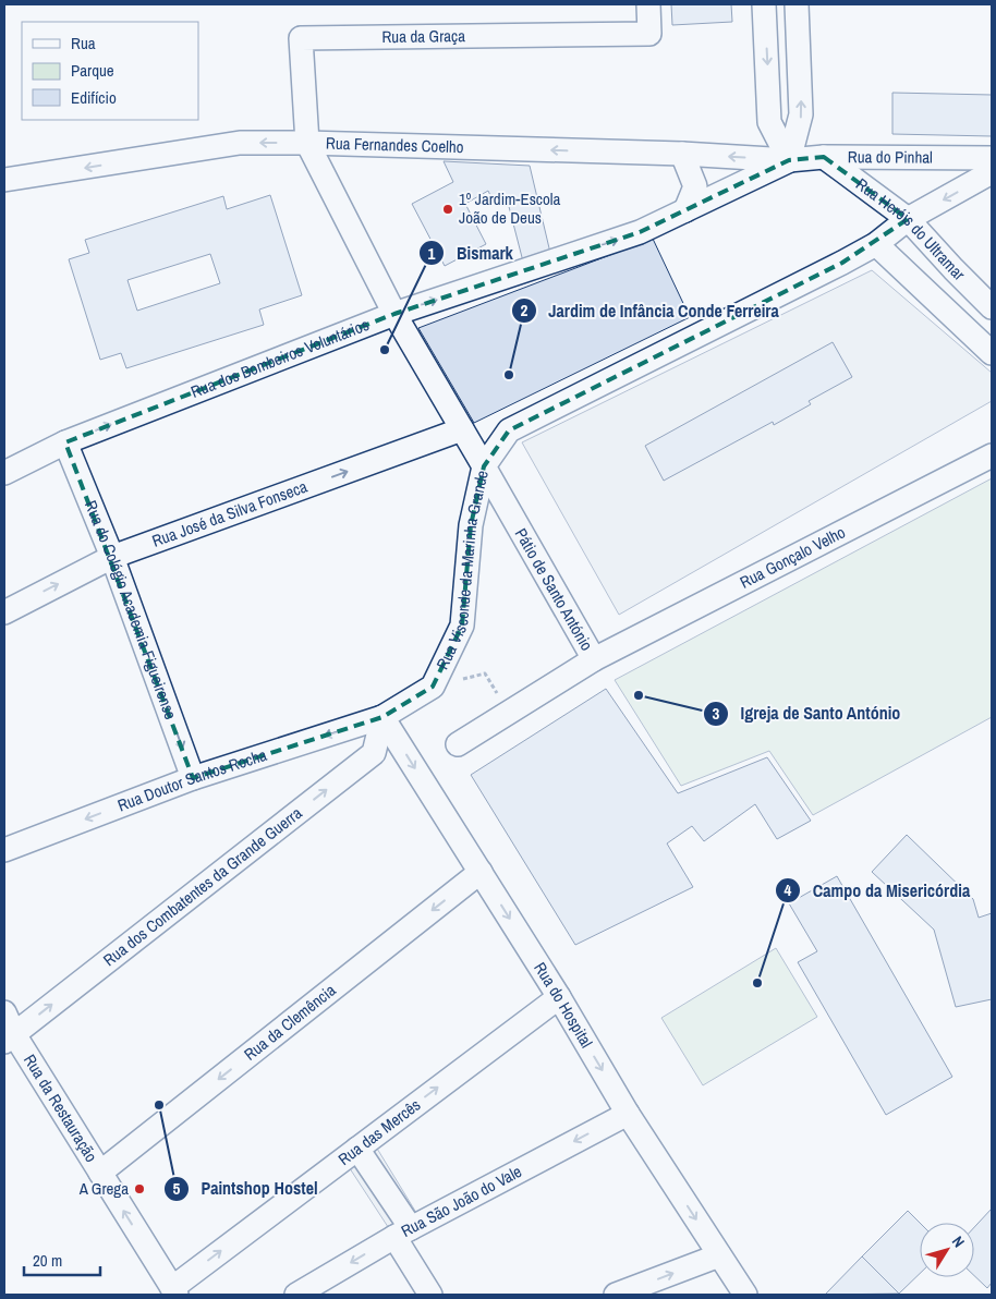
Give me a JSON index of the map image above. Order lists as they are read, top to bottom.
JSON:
{
  "streets": {
    "street": [
      "Rua da Graça",
      "Rua Fernandes Coelho",
      "Rua do Pinhal",
      "Rua Heróis do Ultramar",
      "Rua dos Bombeiros Voluntários",
      "Rua José da Silva Fonseca",
      "Rua Gonçalo Velho",
      "Rua Visconde da Marinha Grande",
      "Pátio de Santo António",
      "Rua do Colégio Academia Figueirense",
      "Rua Doutor Santos Rocha",
      "Rua dos Combatentes da Grande Guerra",
      "Rua do Hospital",
      "Rua da Clemência",
      "Rua da Restauração",
      "Rua das Mercês",
      "Rua São João do Vale"
    ]
  },
  "crossings": [
    ["Rua da Graça", "Rua Fernandes Coelho"],
    ["Rua da Graça", "Rua Visconde da Marinha Grande"],
    ["Rua Fernandes Coelho", "Rua do Pinhal"],
    ["Rua Fernandes Coelho", "Rua dos Bombeiros Voluntários"],
    ["Rua Fernandes Coelho", "Rua Visconde da Marinha Grande"],
    ["Rua do Pinhal", "Rua Heróis do Ultramar"],
    ["Rua do Pinhal", "Rua dos Bombeiros Voluntários"],
    ["Rua dos Bombeiros Voluntários", "Rua Visconde da Marinha Grande"],
    ["Rua dos Bombeiros Voluntários", "Rua do Colégio Academia Figueirense"],
    ["Rua José da Silva Fonseca", "Rua Visconde da Marinha Grande"],
    ["Rua José da Silva Fonseca", "Rua do Colégio Academia Figueirense"],
    ["Rua Gonçalo Velho", "Pátio de Santo António"],
    ["Rua Visconde da Marinha Grande", "Pátio de Santo António"],
    ["Rua Visconde da Marinha Grande", "Rua Doutor Santos Rocha"],
    ["Rua Visconde da Marinha Grande", "Rua dos Combatentes da Grande Guerra"],
    ["Rua Visconde da Marinha Grande", "Rua do Hospital"],
    ["Rua do Colégio Academia Figueirense", "Rua Doutor Santos Rocha"],
    ["Rua Doutor Santos Rocha", "Rua dos Combatentes da Grande Guerra"],
    ["Rua Doutor Santos Rocha", "Rua do Hospital"],
    ["Rua dos Combatentes da Grande Guerra", "Rua do Hospital"],
    ["Rua dos Combatentes da Grande Guerra", "Rua da Restauração"],
    ["Rua do Hospital", "Rua da Clemência"],
    ["Rua do Hospital", "Rua das Mercês"],
    ["Rua do Hospital", "Rua São João do Vale"],
    ["Rua da Clemência", "Rua da Restauração"],
    ["Rua da Restauração", "Rua das Mercês"]
  ],
  "one_way": [
    "Rua Fernandes Coelho",
    "Rua José da Silva Fonseca",
    "Rua do Colégio Academia Figueirense",
    "Rua Doutor Santos Rocha",
    "Rua dos Combatentes da Grande Guerra",
    "Rua do Hospital",
    "Rua da Clemência",
    "Rua da Restauração",
    "Rua das Mercês",
    "Rua São João do Vale"
  ],
  "places": [
    "1º Jardim-Escola João de Deus",
    "Bismark",
    "Jardim de Infância Conde Ferreira",
    "Igreja de Santo António",
    "Campo da Misericórdia",
    "Paintshop Hostel",
    "A Grega"
  ],
  "legend": ["Rua", "Parque", "Edifício"],
  "scale_bar": "20 m",
  "north": "top right"
}
